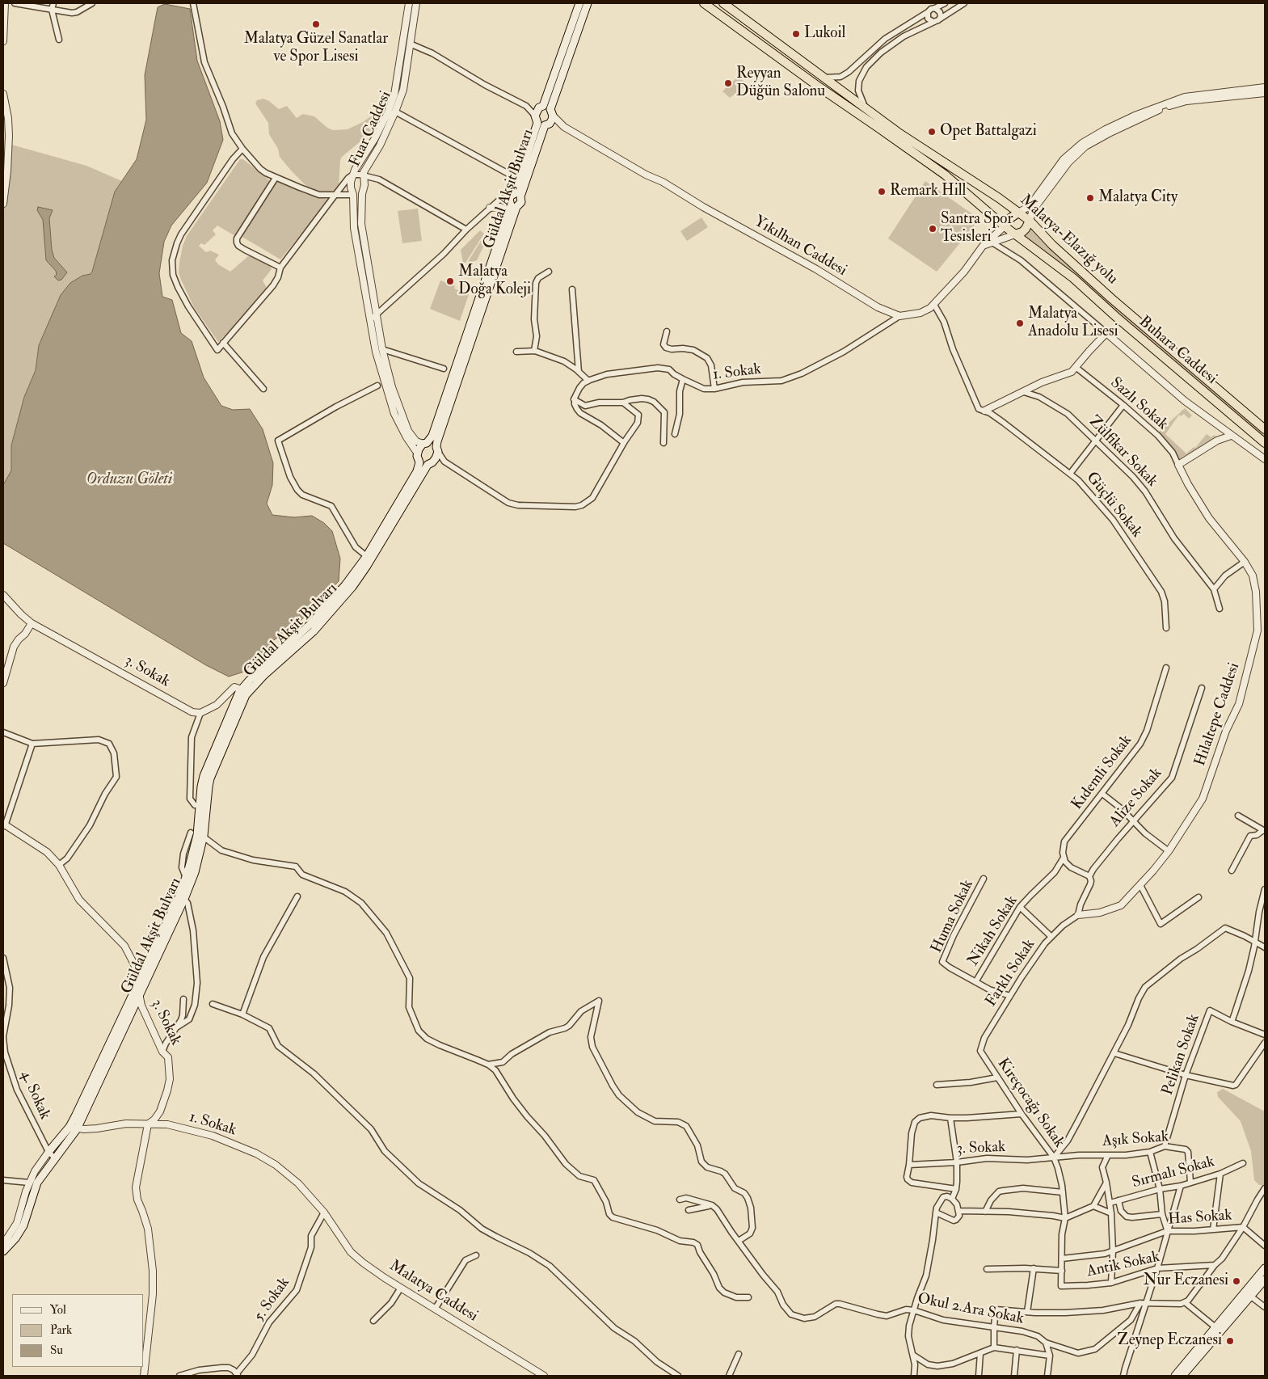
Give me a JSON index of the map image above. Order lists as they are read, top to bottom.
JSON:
{
  "streets": {
    "highway": ["Malatya-Elazığ yolu", "Buhara Caddesi"],
    "main road": ["Güldal Akşit Bulvarı"],
    "street": [
      "Fuar Caddesi",
      "Yıkılhan Caddesi",
      "1. Sokak",
      "Sazlı Sokak",
      "Zülfikar Sokak",
      "Güçlü Sokak",
      "3. Sokak",
      "Hilaltepe Caddesi",
      "Kıdemli Sokak",
      "Alize Sokak",
      "Huma Sokak",
      "Nikah Sokak",
      "Farklı Sokak",
      "Pelikan Sokak",
      "4. Sokak",
      "Kireçocağı Sokak",
      "Aşık Sokak",
      "Sırmalı Sokak",
      "Has Sokak",
      "Antik Sokak",
      "Malatya Caddesi",
      "5. Sokak",
      "Okul 2.Ara Sokak"
    ]
  },
  "crossings": [
    ["Fuar Caddesi", "Güldal Akşit Bulvarı"],
    ["Güldal Akşit Bulvarı", "Yıkılhan Caddesi"],
    ["Güldal Akşit Bulvarı", "1. Sokak"],
    ["Güldal Akşit Bulvarı", "3. Sokak"],
    ["Güldal Akşit Bulvarı", "4. Sokak"],
    ["Malatya-Elazığ yolu", "Buhara Caddesi"],
    ["Yıkılhan Caddesi", "1. Sokak"],
    ["1. Sokak", "3. Sokak"],
    ["1. Sokak", "Malatya Caddesi"],
    ["1. Sokak", "5. Sokak"],
    ["Sazlı Sokak", "Hilaltepe Caddesi"],
    ["3. Sokak", "Kireçocağı Sokak"],
    ["3. Sokak", "Aşık Sokak"],
    ["Hilaltepe Caddesi", "Alize Sokak"],
    ["Hilaltepe Caddesi", "Farklı Sokak"],
    ["Kıdemli Sokak", "Nikah Sokak"],
    ["Alize Sokak", "Farklı Sokak"],
    ["Huma Sokak", "Nikah Sokak"],
    ["Huma Sokak", "Farklı Sokak"],
    ["Farklı Sokak", "Kireçocağı Sokak"],
    ["Pelikan Sokak", "Aşık Sokak"],
    ["Kireçocağı Sokak", "Aşık Sokak"],
    ["Kireçocağı Sokak", "Has Sokak"],
    ["Kireçocağı Sokak", "Antik Sokak"],
    ["Aşık Sokak", "Sırmalı Sokak"],
    ["Malatya Caddesi", "5. Sokak"]
  ],
  "water": ["Orduzu Göleti"],
  "places": [
    "Malatya Güzel Sanatlar ve Spor Lisesi",
    "Lukoil",
    "Reyyan Düğün Salonu",
    "Opet Battalgazi",
    "Remark Hill",
    "Malatya City",
    "Santra Spor Tesisleri",
    "Malatya Doğa Koleji",
    "Malatya Anadolu Lisesi",
    "Nur Eczanesi",
    "Zeynep Eczanesi"
  ],
  "legend": ["Yol", "Park", "Su"]
}
